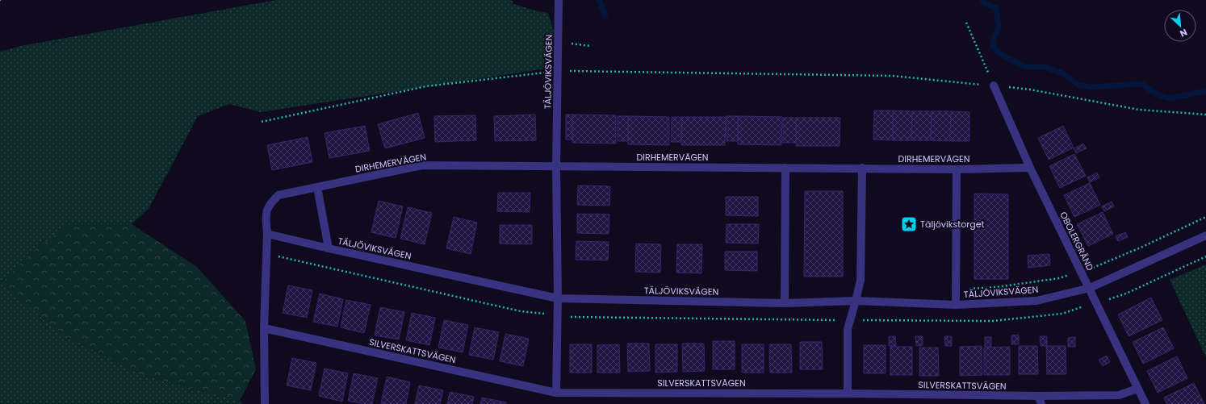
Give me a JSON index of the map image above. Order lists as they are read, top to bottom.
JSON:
{
  "streets": {
    "street": [
      "TÄLJÖVIKSVÄGEN",
      "DIRHEMERVÄGEN",
      "OBOLERGRÄND",
      "SILVERSKATTSVÄGEN"
    ]
  },
  "crossings": [
    ["TÄLJÖVIKSVÄGEN", "DIRHEMERVÄGEN"],
    ["TÄLJÖVIKSVÄGEN", "OBOLERGRÄND"],
    ["DIRHEMERVÄGEN", "OBOLERGRÄND"],
    ["OBOLERGRÄND", "SILVERSKATTSVÄGEN"]
  ],
  "places": {
    "place": ["Täljövikstorget"]
  },
  "north": "bottom right"
}
